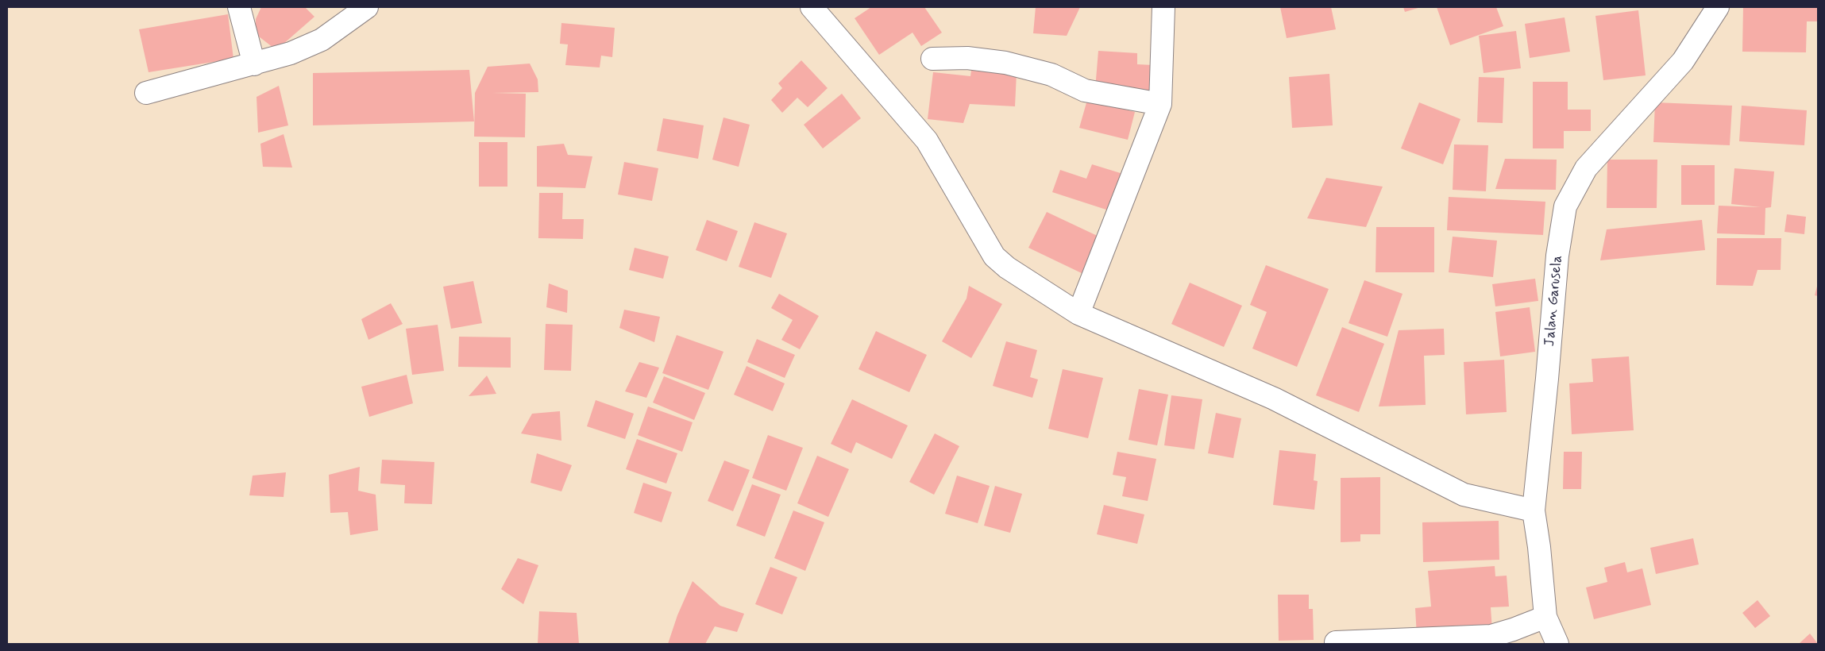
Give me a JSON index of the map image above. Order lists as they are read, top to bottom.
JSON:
{
  "streets": {
    "street": ["Jalan Garusela"]
  }
}
